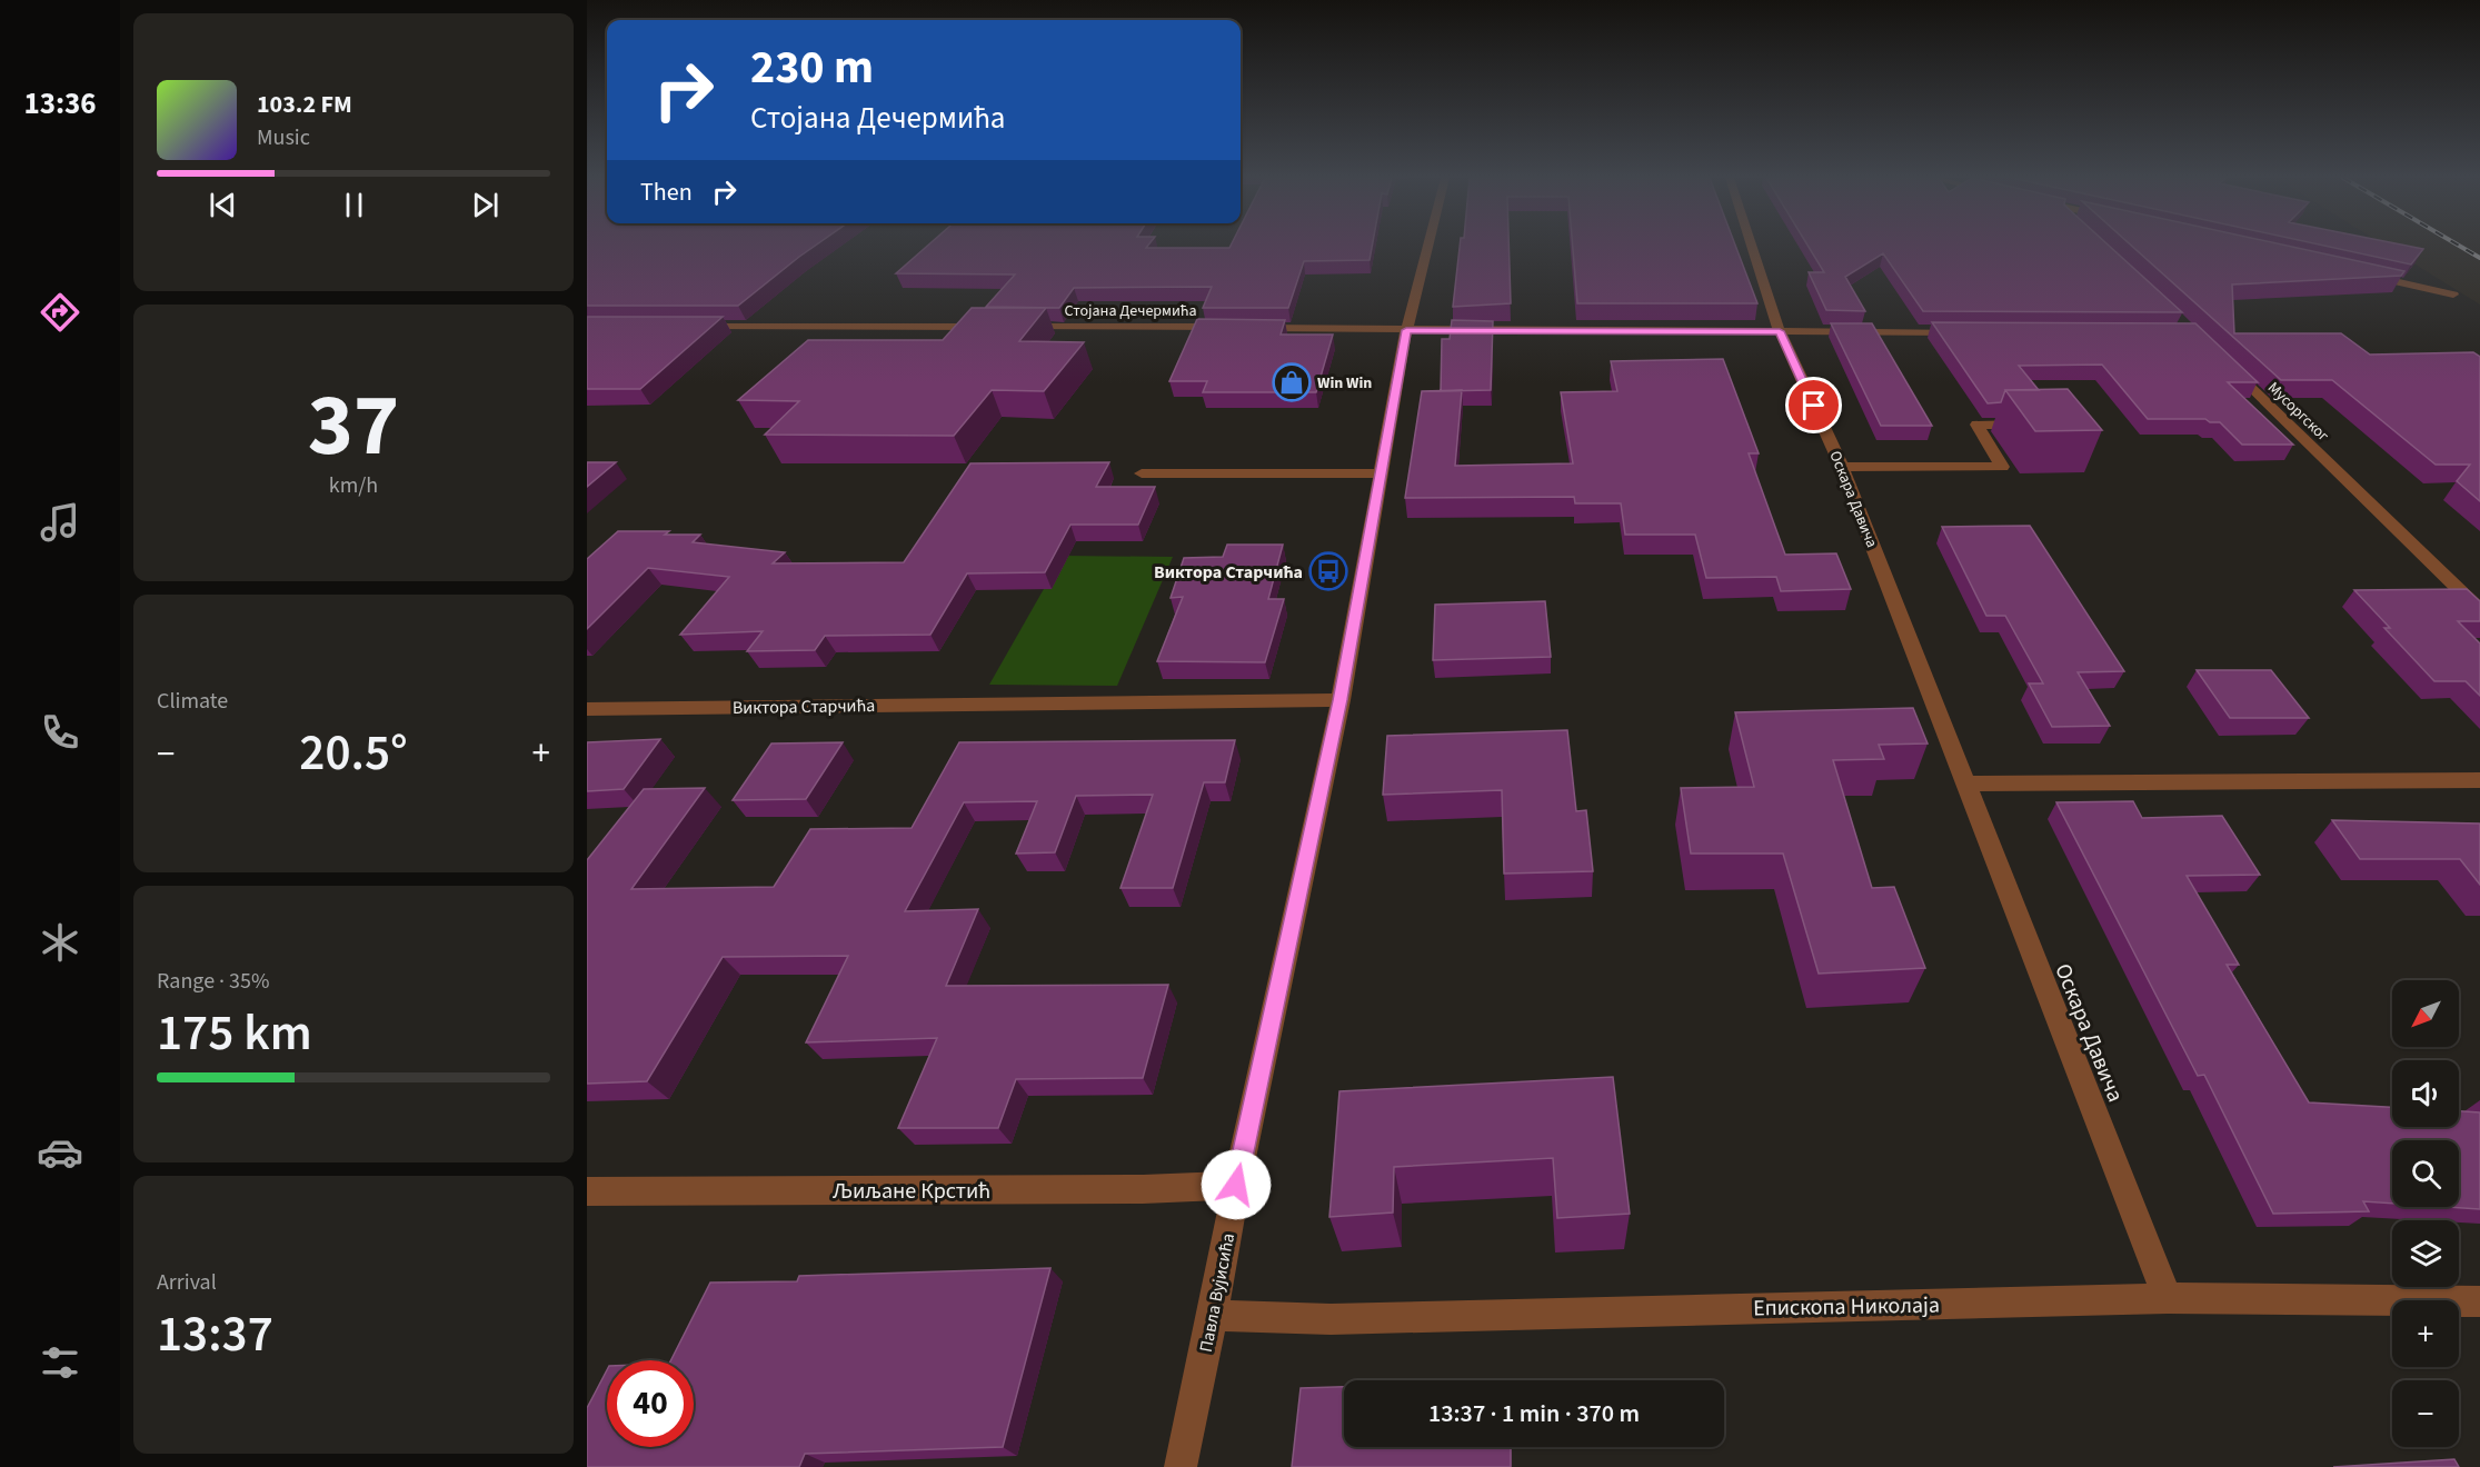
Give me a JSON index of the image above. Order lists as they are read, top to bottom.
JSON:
{
  "streets": {
    "street": [
      "Стојана Дечермића",
      "Мусоргског",
      "Оскара Давича",
      "Виктора Старчића",
      "Љиљане Крстић",
      "Павла Вујисића",
      "Епископа Николаја"
    ]
  },
  "crossings": [
    ["Стојана Дечермића", "Оскара Давича"],
    ["Стојана Дечермића", "Павла Вујисића"],
    ["Оскара Давича", "Епископа Николаја"],
    ["Виктора Старчића", "Павла Вујисића"],
    ["Љиљане Крстић", "Павла Вујисића"],
    ["Павла Вујисића", "Епископа Николаја"]
  ],
  "places": {
    "shop": ["Win Win"],
    "bus stop": ["Виктора Старчића"]
  },
  "north": "bottom left",
  "page": {
    "tabs": "13:36",
    "turn": ["230 m", "Стојана Дечермића"],
    "song": ["103.2 FM", "Music"],
    "then": "Then",
    "tile": [
      ["37", "km/h"],
      "Climate",
      ["Range · 35%", "175 km"],
      ["Arrival", "13:37"]
    ],
    "heat": ["−", "20.5°", "+"],
    "map_buttons": ["+", "−"],
    "limit": "40",
    "trip": "13:37 · 1 min · 370 m"
  }
}
